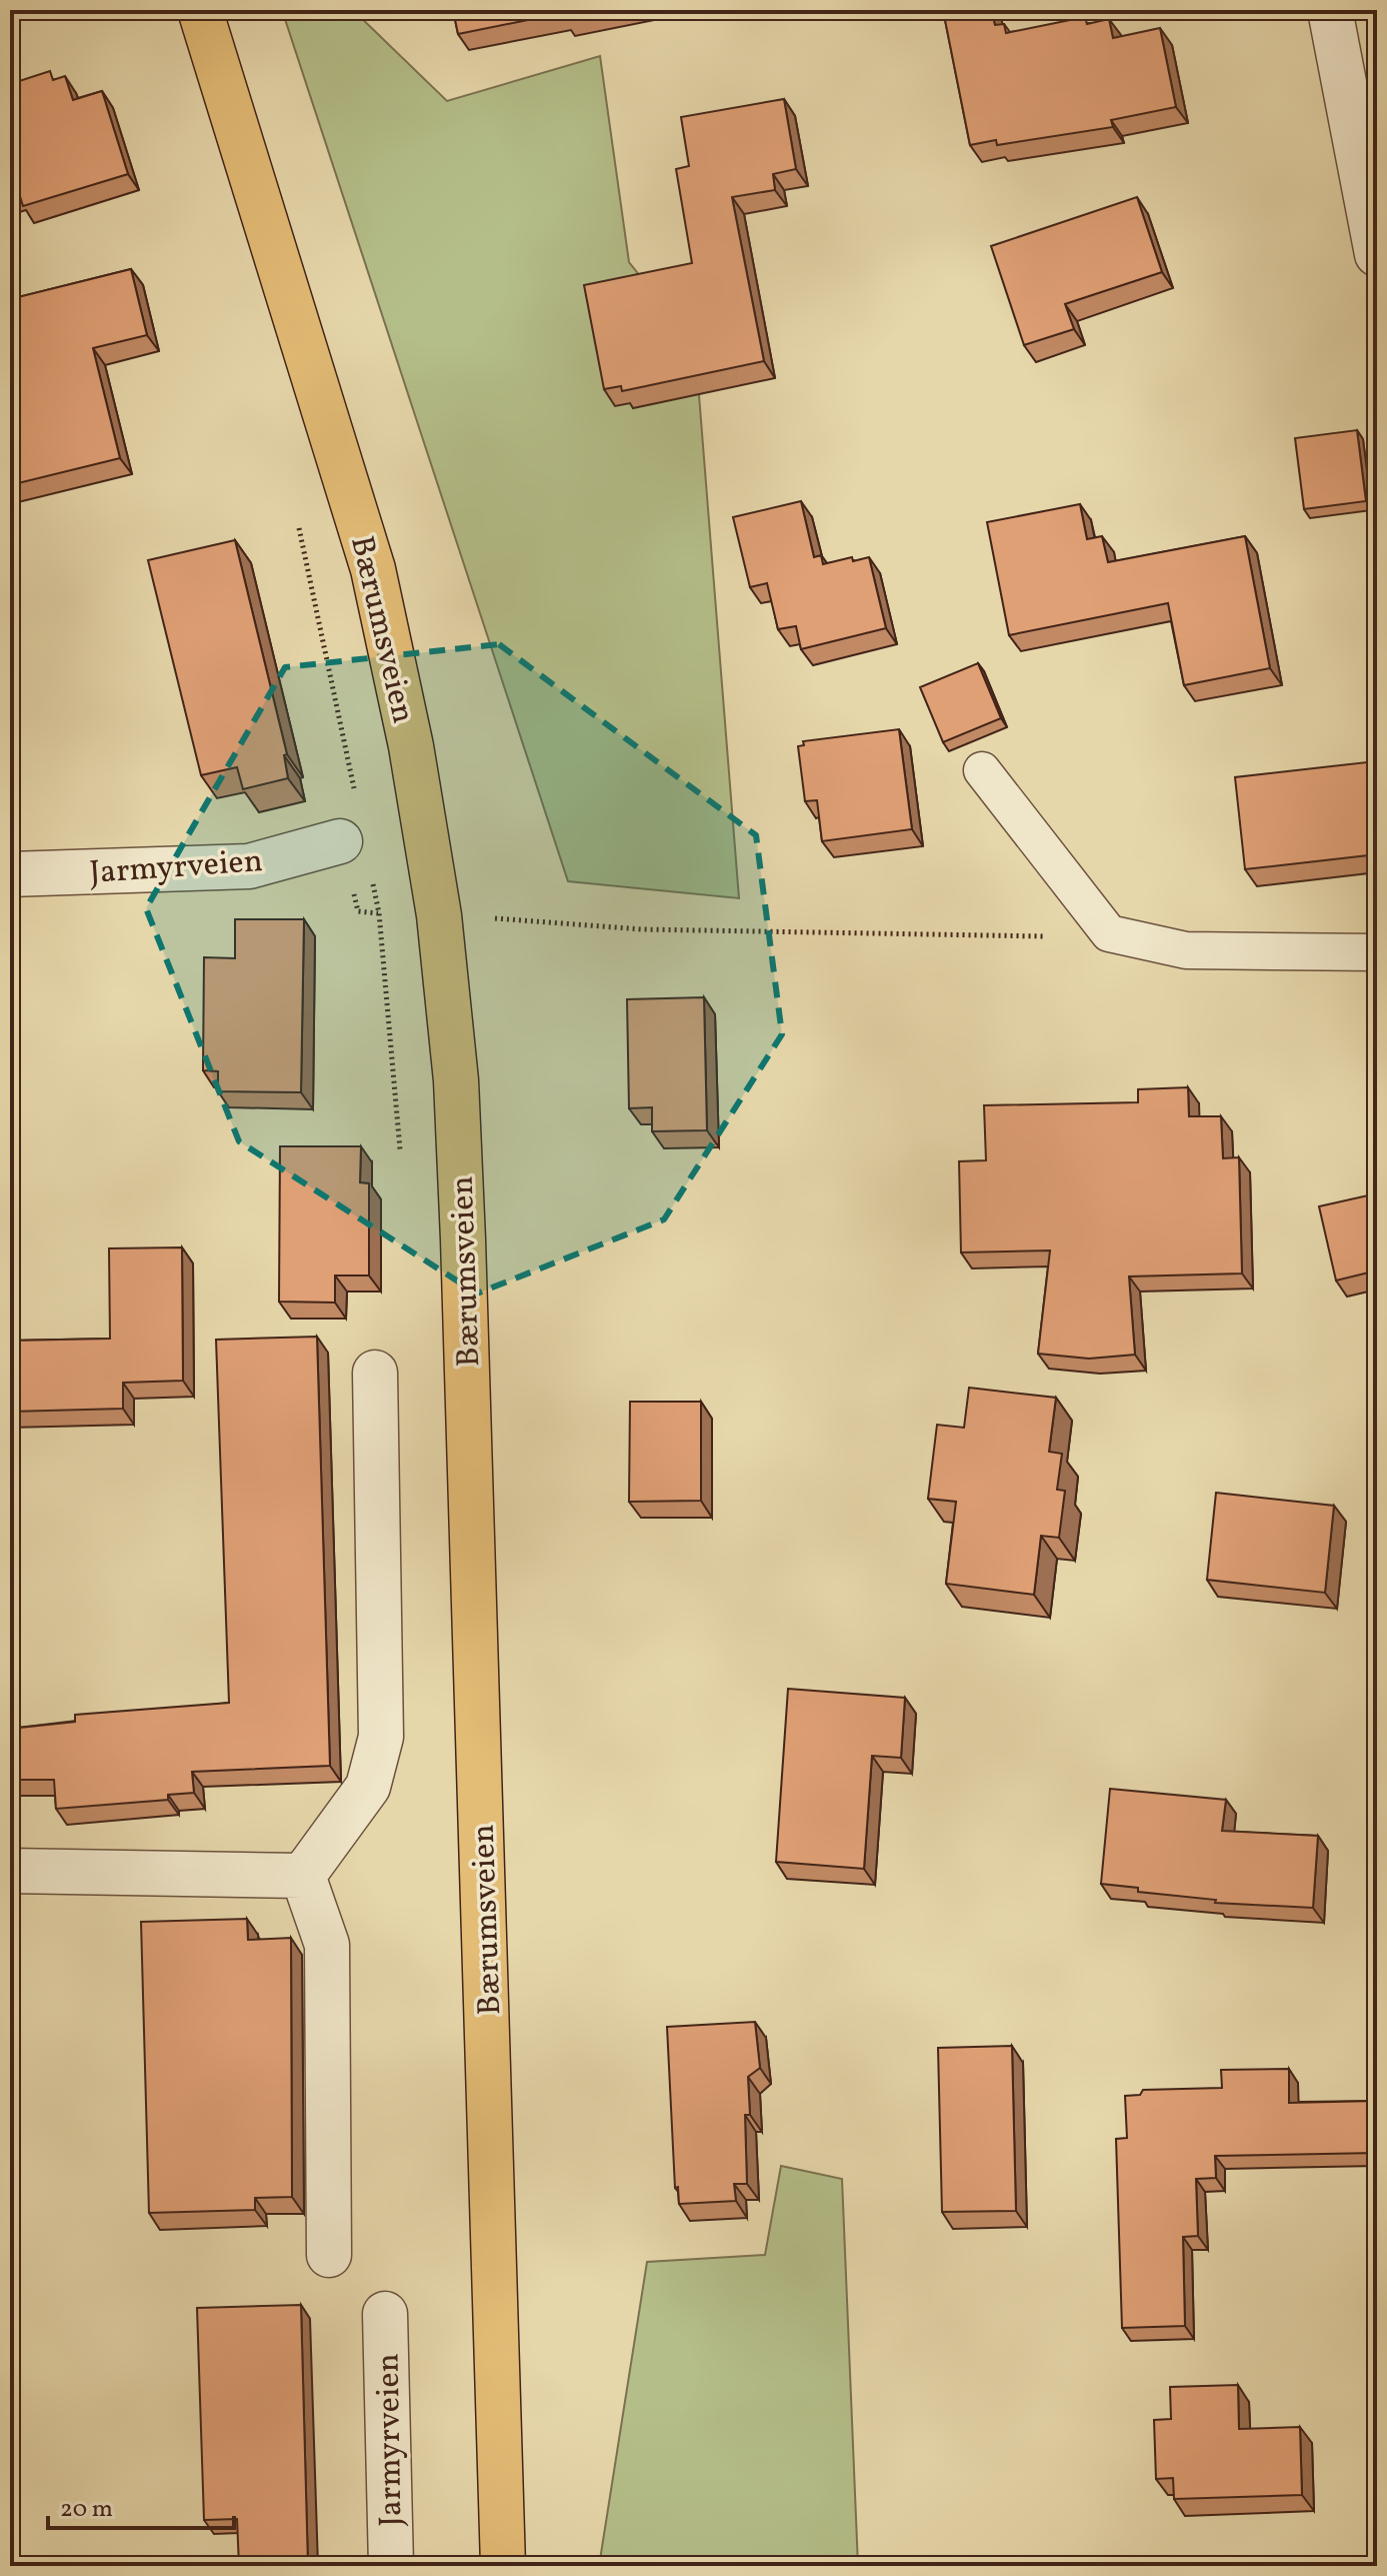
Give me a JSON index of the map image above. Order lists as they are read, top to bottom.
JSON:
{
  "streets": {
    "main road": ["Bærumsveien"],
    "street": ["Jarmyrveien"]
  },
  "scale_bar": "20 m"
}
